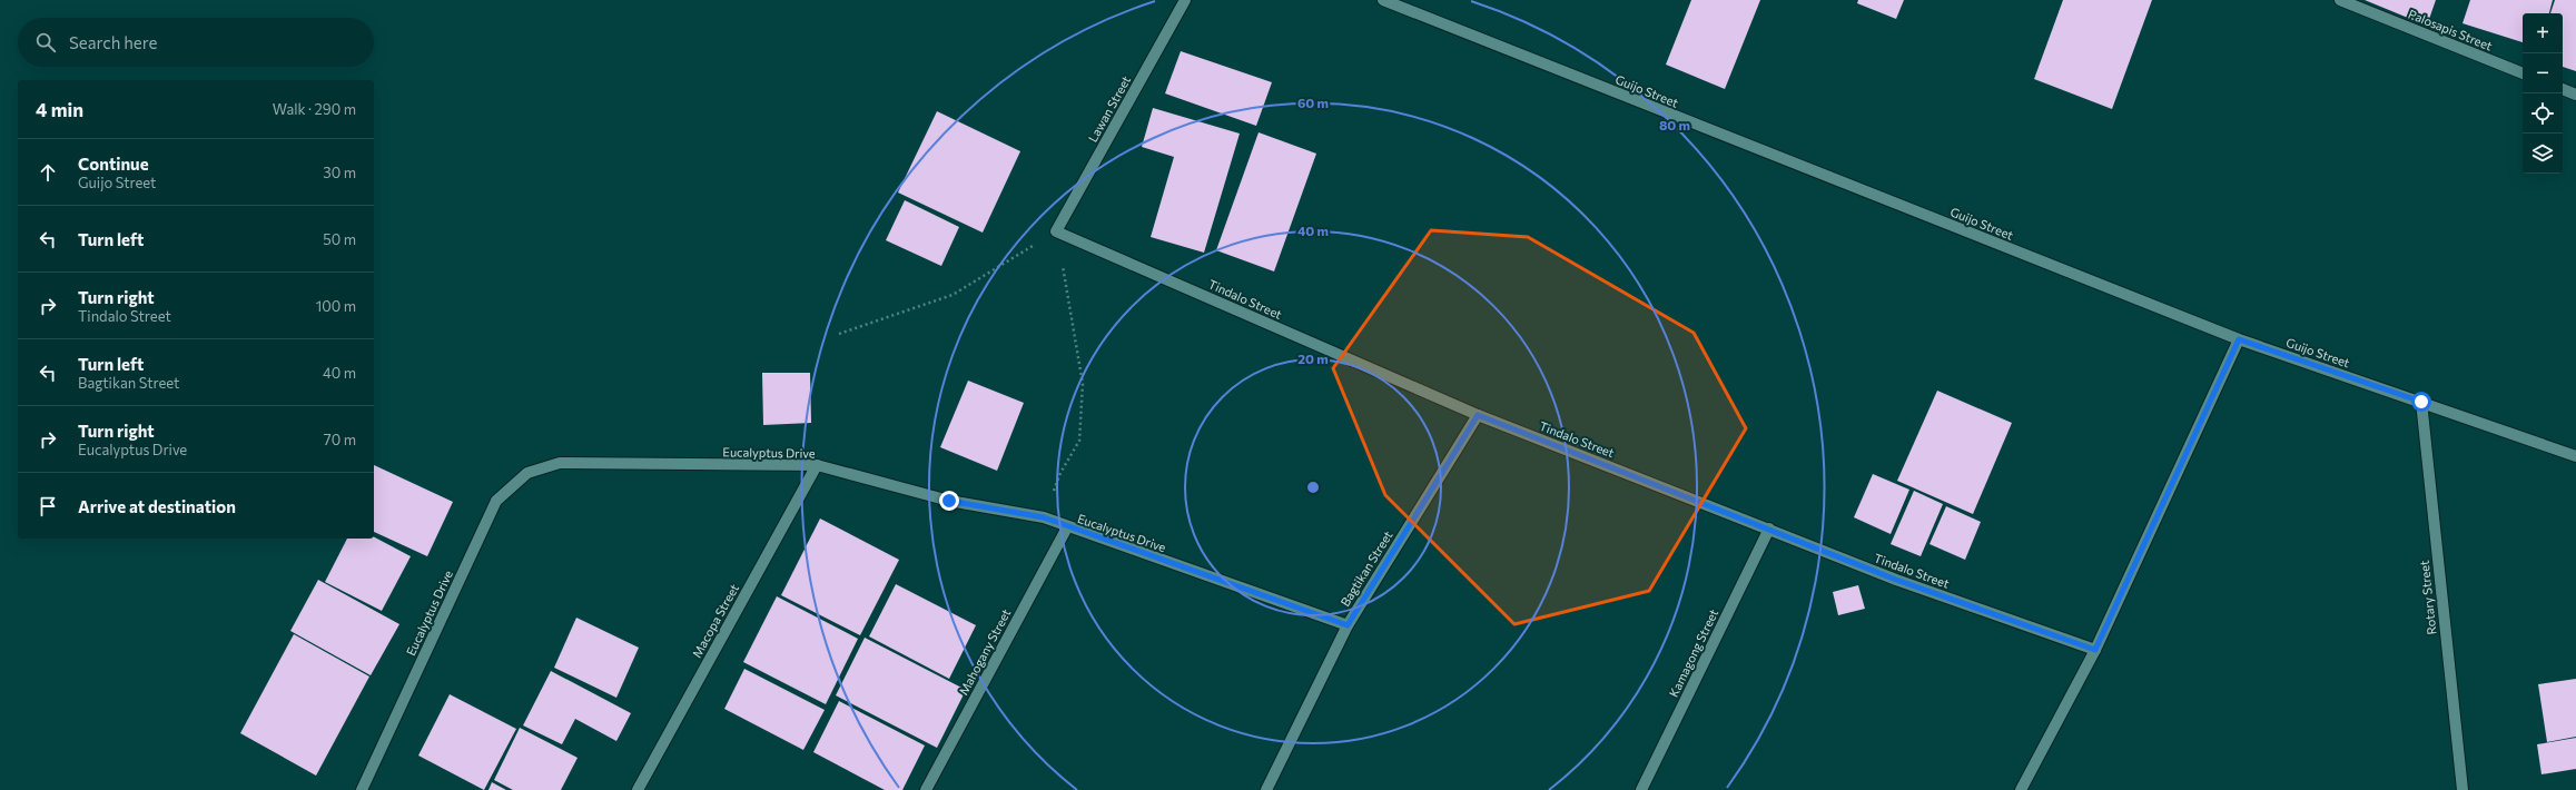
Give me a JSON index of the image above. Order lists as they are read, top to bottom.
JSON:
{
  "streets": {
    "street": [
      "Palosapis Street",
      "Guijo Street",
      "Lawan Street",
      "Tindalo Street",
      "Eucalyptus Drive",
      "Bagtikan Street",
      "Rotary Street",
      "Macopa Street",
      "Mahogany Street",
      "Kamagong Street"
    ]
  },
  "crossings": [
    ["Guijo Street", "Rotary Street"],
    ["Lawan Street", "Tindalo Street"],
    ["Tindalo Street", "Bagtikan Street"],
    ["Tindalo Street", "Kamagong Street"],
    ["Eucalyptus Drive", "Bagtikan Street"],
    ["Eucalyptus Drive", "Macopa Street"],
    ["Eucalyptus Drive", "Mahogany Street"]
  ],
  "page": {
    "map_buttons": ["+", "−"],
    "search": "Search here",
    "heading": ["4 min", "Walk · 290 m"],
    "list": [
      ["Continue", "Guijo Street", "30 m"],
      ["Turn left", "50 m"],
      ["Turn right", "Tindalo Street", "100 m"],
      ["Turn left", "Bagtikan Street", "40 m"],
      ["Turn right", "Eucalyptus Drive", "70 m"],
      "Arrive at destination"
    ]
  },
  "rings": [
    "60 m",
    "80 m",
    "40 m",
    "20 m"
  ]
}
